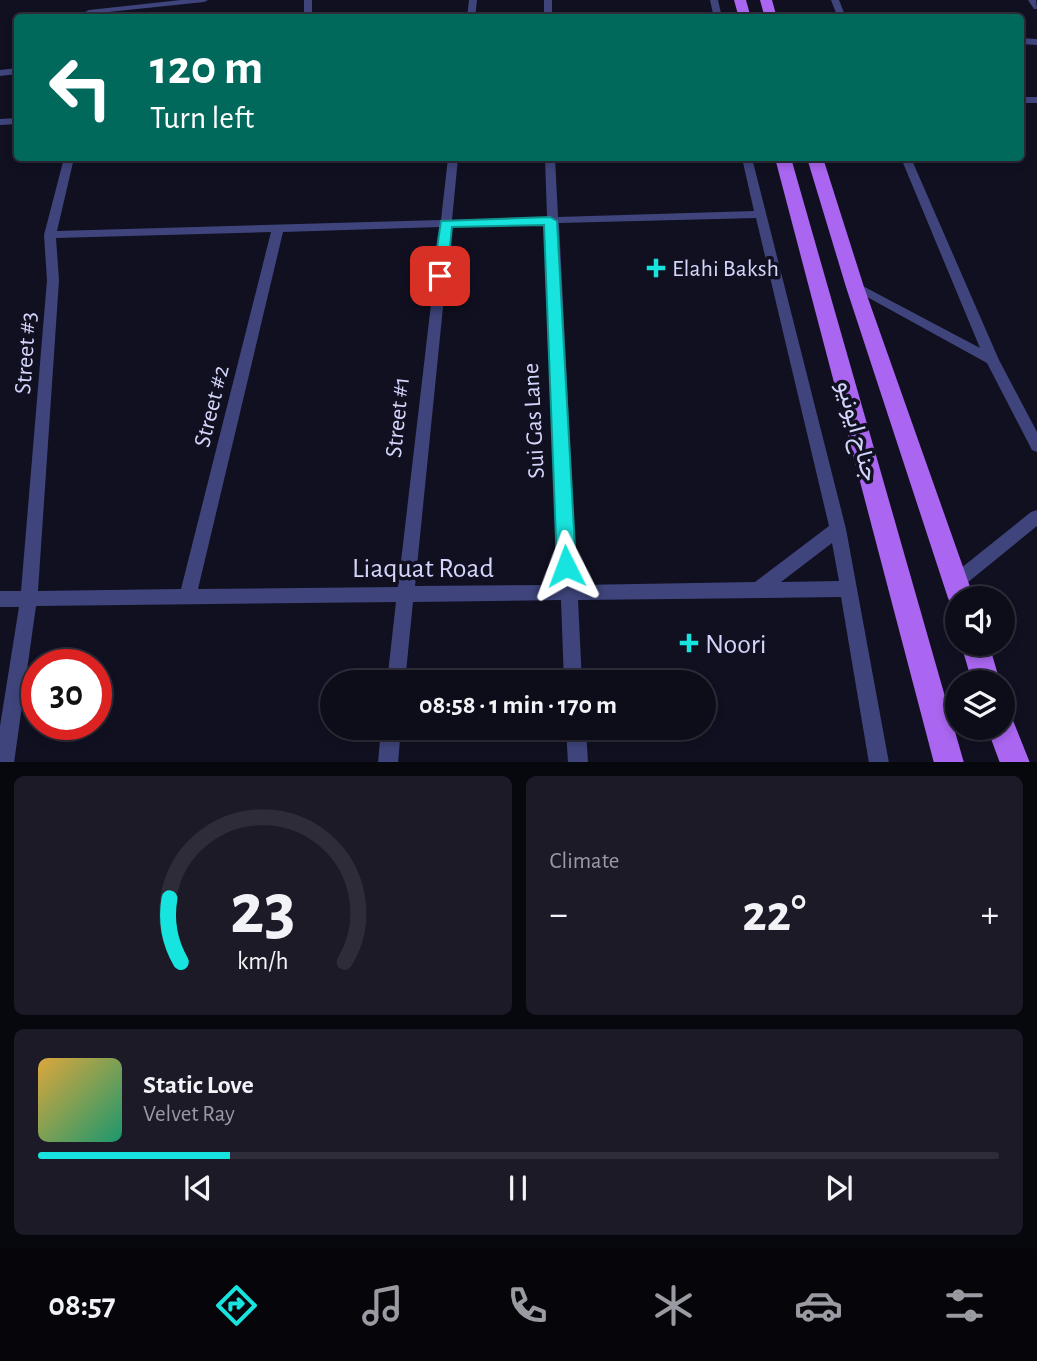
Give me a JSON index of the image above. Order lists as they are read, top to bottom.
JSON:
{
  "streets": {
    "main road": ["جناح ایونیو"],
    "street": [
      "Street #3",
      "Street #2",
      "Street #1",
      "Sui Gas Lane",
      "Liaquat Road"
    ]
  },
  "crossings": [
    ["Street #3", "Liaquat Road"],
    ["Street #2", "Liaquat Road"],
    ["Street #1", "Liaquat Road"],
    ["Sui Gas Lane", "Liaquat Road"]
  ],
  "places": {
    "health": ["Elahi Baksh", "Noori"]
  },
  "page": {
    "turn": ["120 m", "Turn left"],
    "limit": "30",
    "trip": "08:58 · 1 min · 170 m",
    "tile": "Climate",
    "heat": ["−", "22°", "+"],
    "song": ["Static Love", "Velvet Ray"],
    "tabs": "08:57",
    "gauge": ["23", "km/h"]
  }
}
